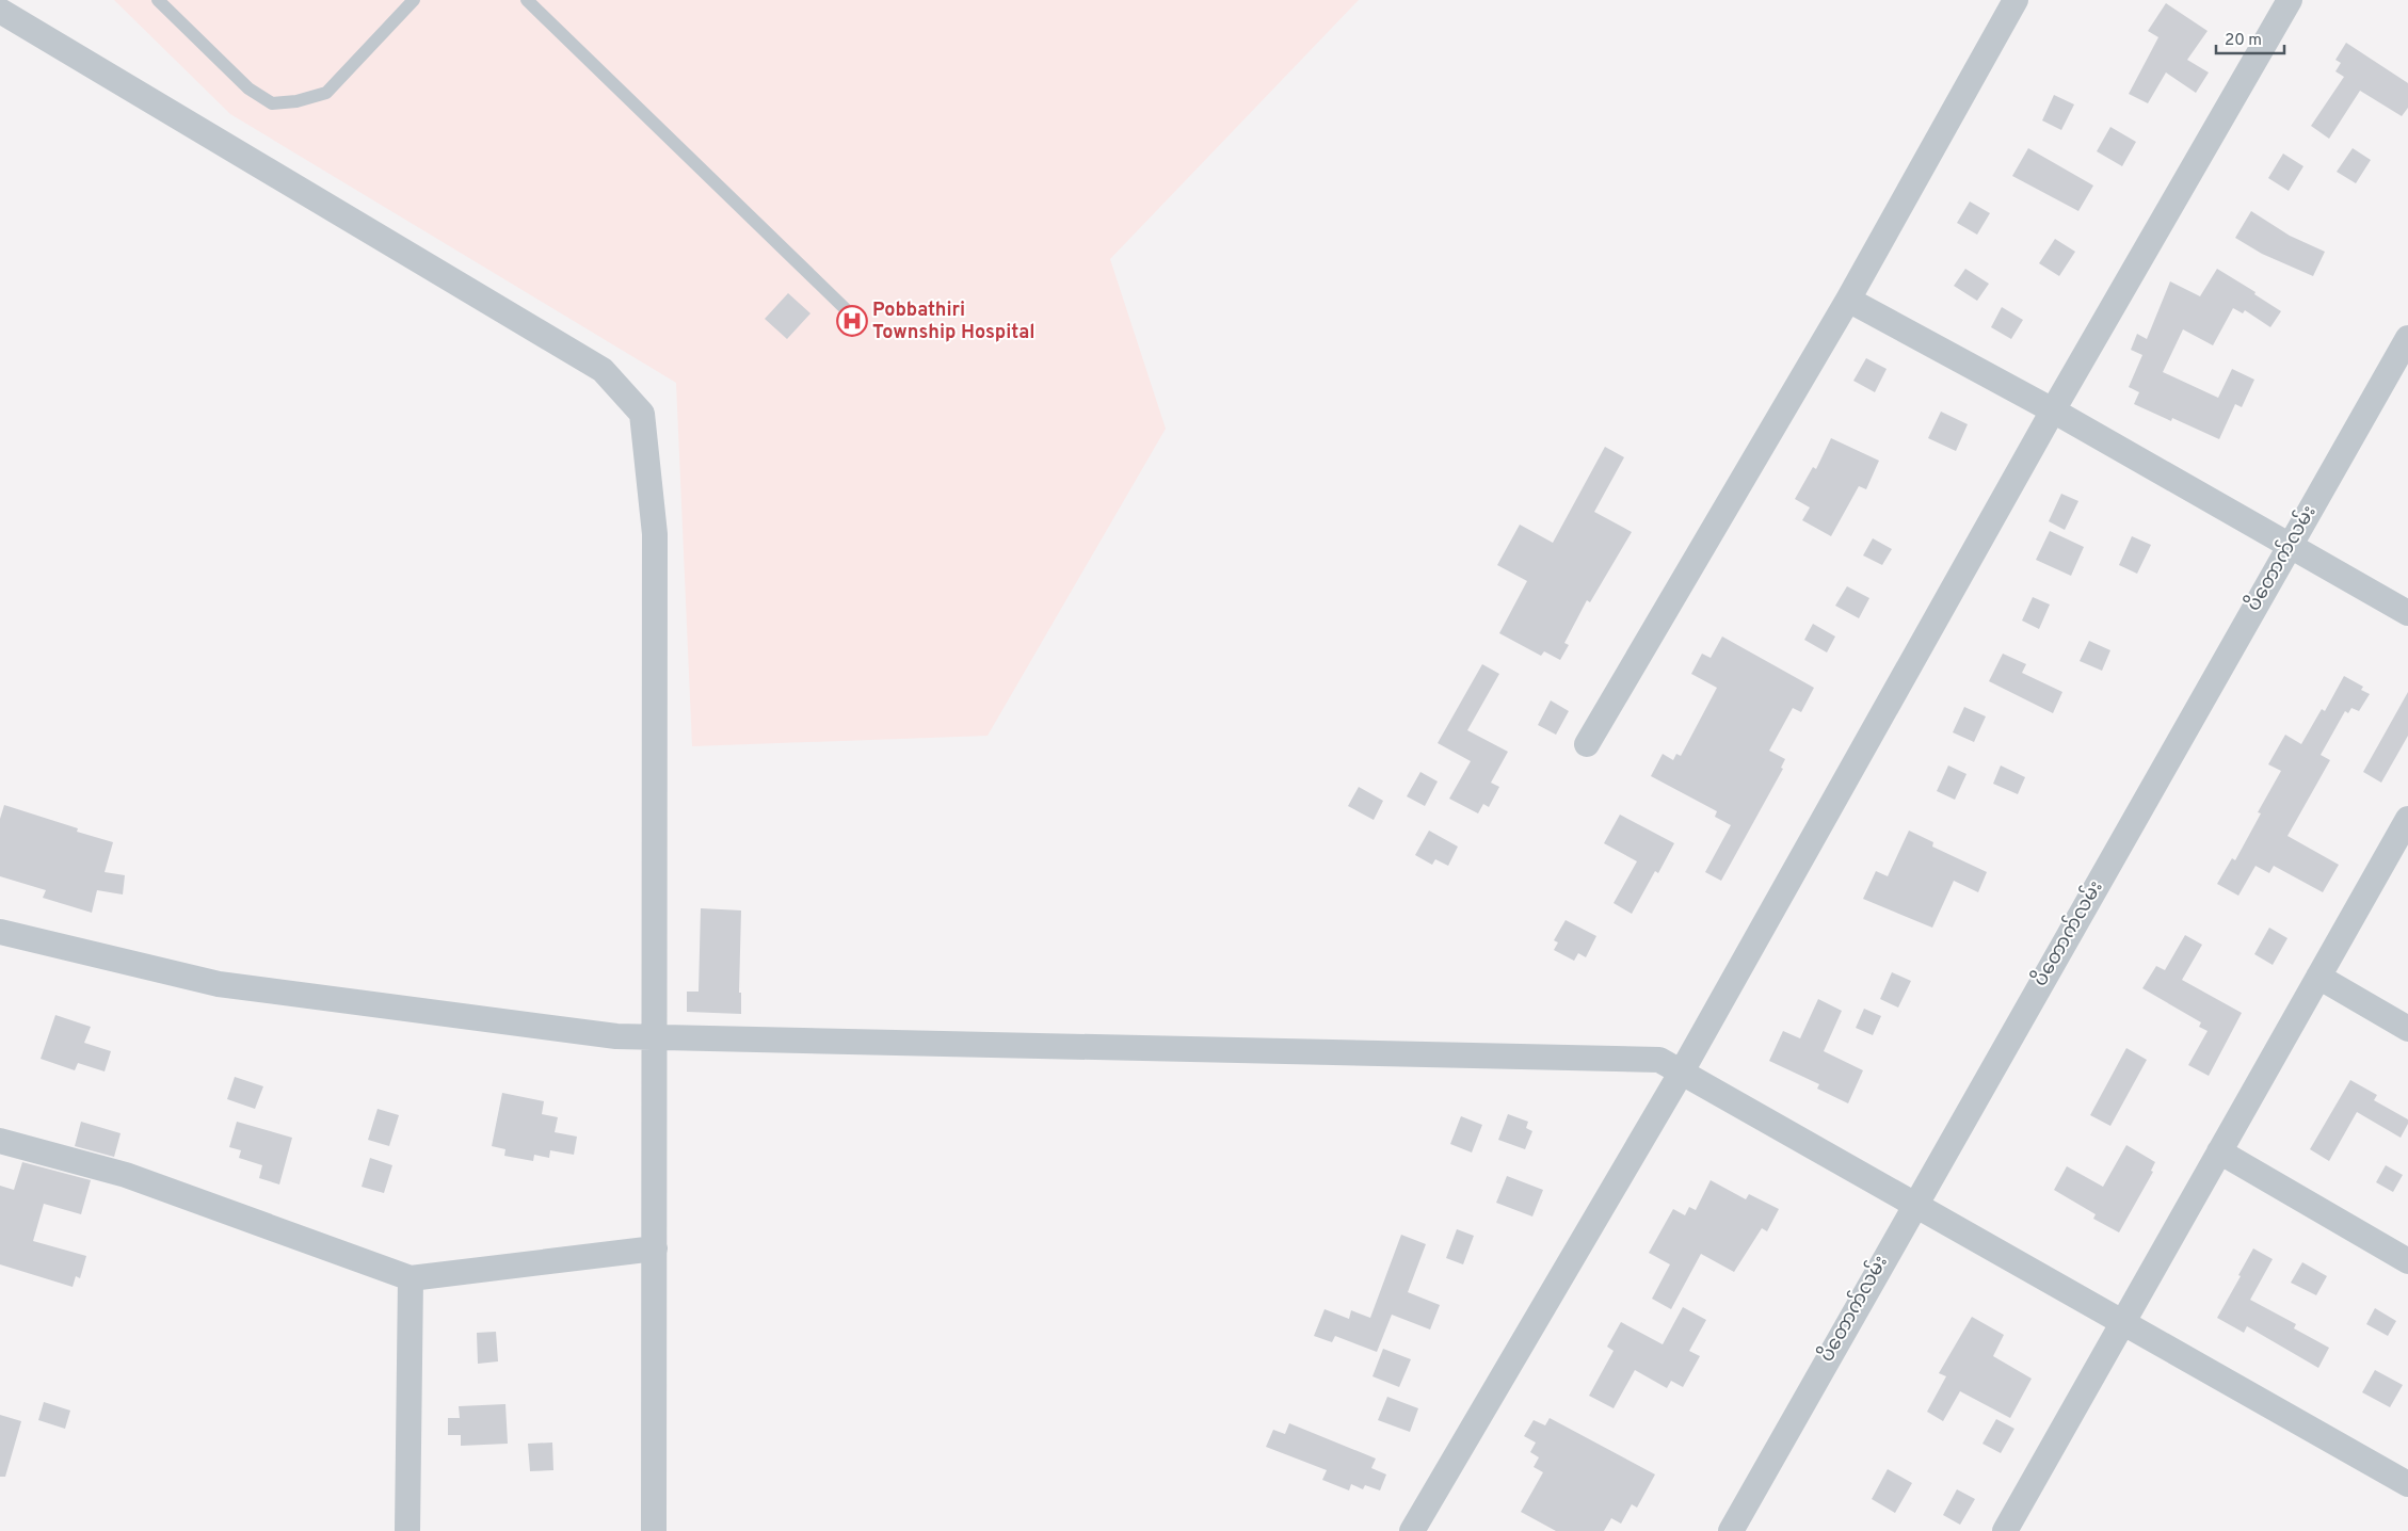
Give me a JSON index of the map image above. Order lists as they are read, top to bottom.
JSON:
{
  "streets": {
    "street": ["ပိတောက်လမ်း"]
  },
  "places": {
    "hospital": ["Pobbathiri Township Hospital"]
  },
  "scale_bar": "20 m"
}
